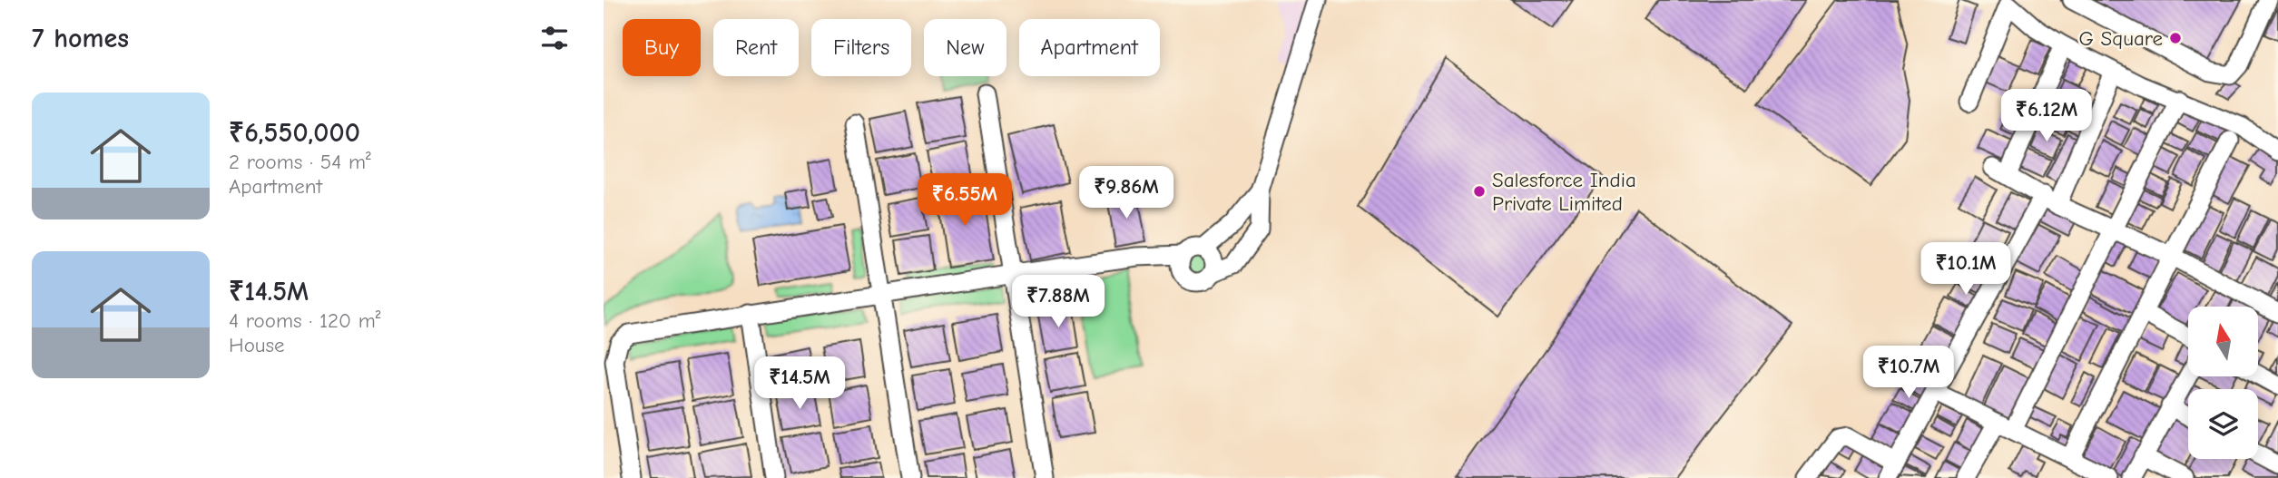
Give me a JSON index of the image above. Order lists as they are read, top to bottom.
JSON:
{
  "places": ["G Square", "Salesforce India Private Limited"],
  "north": "top",
  "page": {
    "heading": "7 homes",
    "chip": [
      "Buy",
      "Rent",
      "Filters",
      "New",
      "Apartment"
    ],
    "list": [
      {
        "name": "₹6,550,000",
        "note": "2 rooms · 54 m² · Apartment"
      },
      {
        "name": "₹14.5M",
        "note": "4 rooms · 120 m² · House"
      }
    ],
    "price": [
      "₹6.12M",
      "₹9.86M",
      "₹6.55M",
      "₹10.1M",
      "₹7.88M",
      "₹10.7M",
      "₹14.5M"
    ]
  }
}
